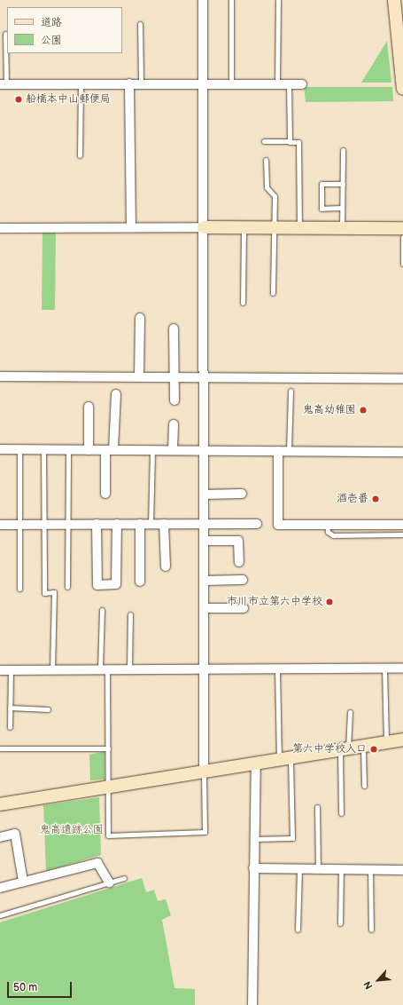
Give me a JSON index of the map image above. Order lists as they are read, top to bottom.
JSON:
{
  "parks": ["鬼高遺跡公園"],
  "places": [
    "船橋本中山郵便局",
    "鬼高幼稚園",
    "酒壱番",
    "市川市立第六中学校",
    "第六中学校入口"
  ],
  "legend": ["道路", "公園"],
  "scale_bar": "50 m",
  "north": "bottom left"
}
